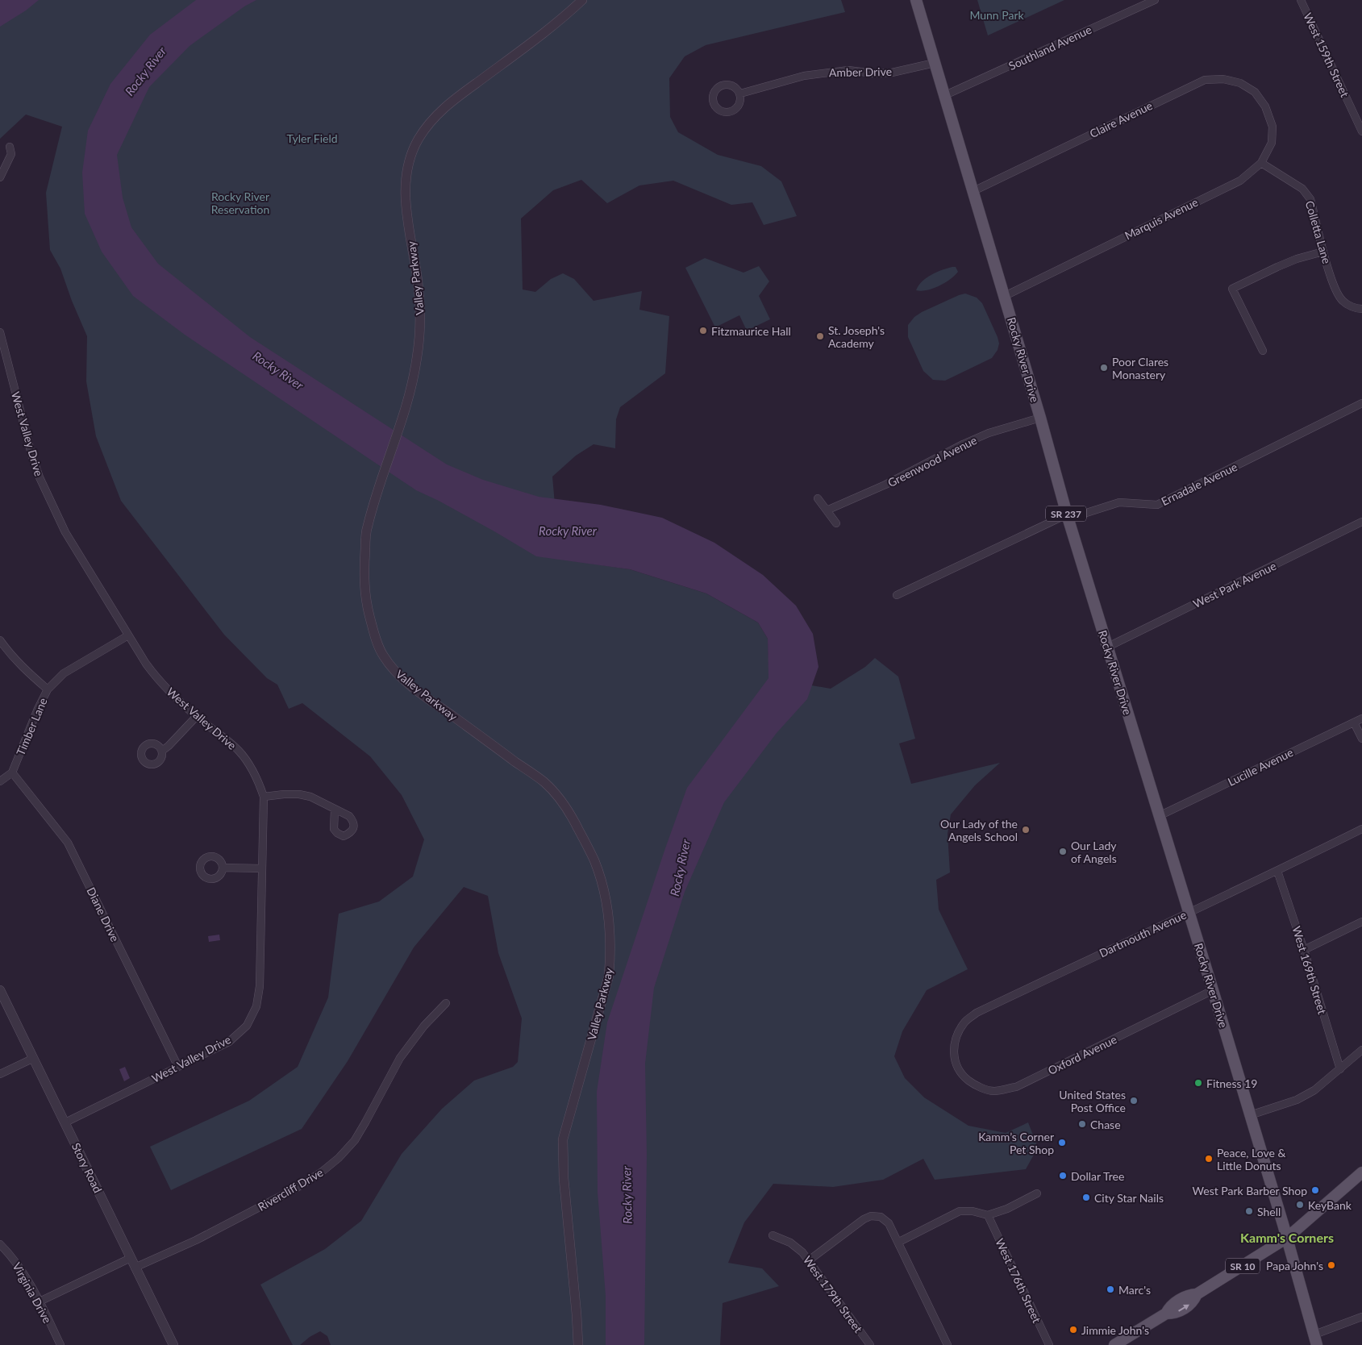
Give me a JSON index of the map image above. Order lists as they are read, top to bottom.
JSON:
{
  "streets": {
    "main road": ["Rocky River Drive", "SR 237", "SR 10"],
    "street": [
      "Southland Avenue",
      "West 159th Street",
      "Amber Drive",
      "Claire Avenue",
      "Marquis Avenue",
      "Colletta Lane",
      "Valley Parkway",
      "West Valley Drive",
      "Greenwood Avenue",
      "Ernadale Avenue",
      "West Park Avenue",
      "Timber Lane",
      "Lucille Avenue",
      "Diane Drive",
      "Dartmouth Avenue",
      "West 169th Street",
      "Oxford Avenue",
      "Story Road",
      "Rivercliff Drive",
      "West 176th Street",
      "Virginia Drive",
      "West 179th Street"
    ]
  },
  "crossings": [
    ["Southland Avenue", "Rocky River Drive"],
    ["Amber Drive", "Rocky River Drive"],
    ["Claire Avenue", "Marquis Avenue"],
    ["Claire Avenue", "Rocky River Drive"],
    ["Marquis Avenue", "Colletta Lane"],
    ["Marquis Avenue", "Rocky River Drive"],
    ["Rocky River Drive", "Greenwood Avenue"],
    ["Rocky River Drive", "Ernadale Avenue"],
    ["Rocky River Drive", "West Park Avenue"],
    ["Rocky River Drive", "Lucille Avenue"],
    ["Rocky River Drive", "Dartmouth Avenue"],
    ["Rocky River Drive", "Oxford Avenue"],
    ["Rocky River Drive", "SR 10"],
    ["West Valley Drive", "Timber Lane"],
    ["West Valley Drive", "Diane Drive"],
    ["West Valley Drive", "Story Road"],
    ["Timber Lane", "Diane Drive"],
    ["Dartmouth Avenue", "West 169th Street"],
    ["Dartmouth Avenue", "Oxford Avenue"],
    ["Story Road", "Rivercliff Drive"]
  ],
  "districts": ["Kamm's Corners"],
  "water": ["Rocky River"],
  "parks": ["Munn Park", "Tyler Field", "Rocky River Reservation"],
  "places": [
    "Fitzmaurice Hall",
    "St. Joseph's Academy",
    "Poor Clares Monastery",
    "Our Lady of the Angels School",
    "Our Lady of Angels",
    "Fitness 19",
    "United States Post Office",
    "Chase",
    "Kamm’s Corner Pet Shop",
    "Peace, Love & Little Donuts",
    "Dollar Tree",
    "West Park Barber Shop",
    "City Star Nails",
    "KeyBank",
    "Shell",
    "Papa John's",
    "Marc's",
    "Jimmie John's"
  ]
}
